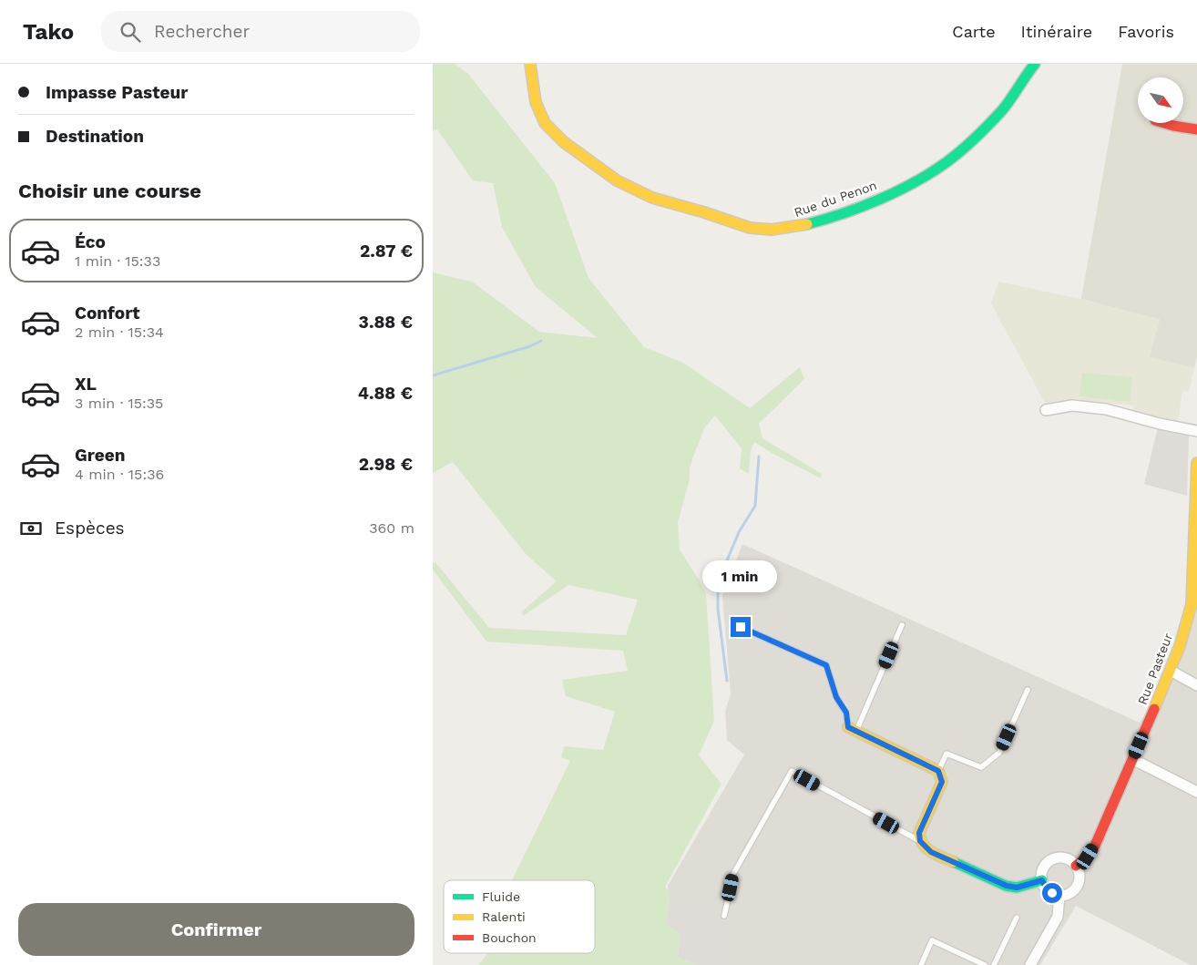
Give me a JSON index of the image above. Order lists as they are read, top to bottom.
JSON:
{
  "streets": {
    "street": ["Rue du Penon", "Rue Pasteur"]
  },
  "legend": ["Fluide", "Ralenti", "Bouchon"],
  "north": "bottom right",
  "page": {
    "header": "Tako",
    "search": "Rechercher",
    "nav": ["Carte", "Itinéraire", "Favoris"],
    "banner": ["Impasse Pasteur", "Destination"],
    "heading": "Choisir une course",
    "list": [
      {
        "name": "Éco",
        "note": "1 min · 15:33",
        "value": "2.87 €"
      },
      {
        "name": "Confort",
        "note": "2 min · 15:34",
        "value": "3.88 €"
      },
      {
        "name": "XL",
        "note": "3 min · 15:35",
        "value": "4.88 €"
      },
      {
        "name": "Green",
        "note": "4 min · 15:36",
        "value": "2.98 €"
      }
    ],
    "pay": ["Espèces", "360 m"],
    "bubble": "1 min",
    "buttons": "Confirmer"
  }
}
